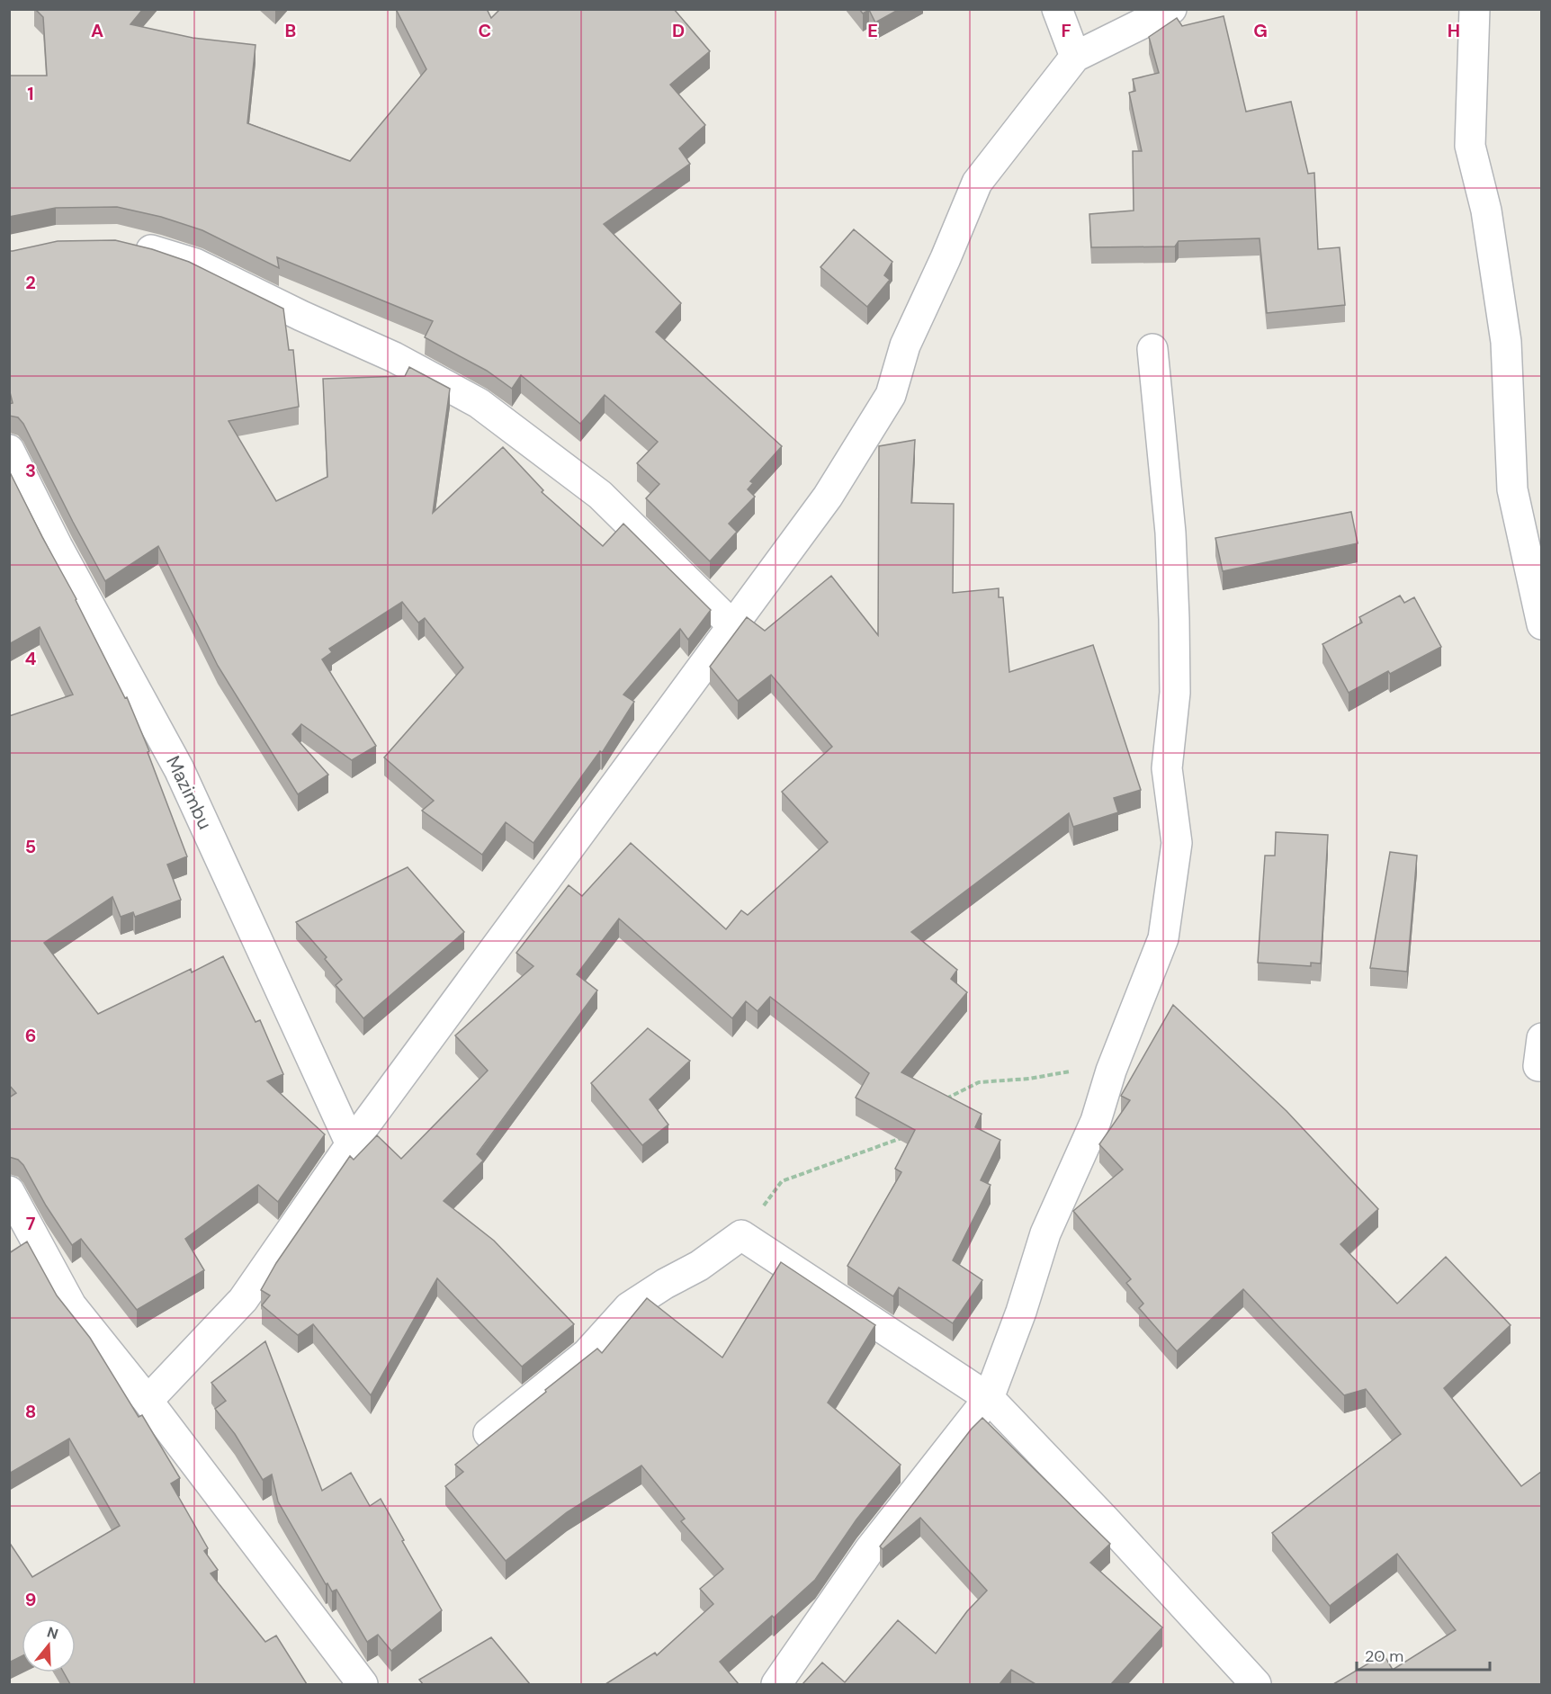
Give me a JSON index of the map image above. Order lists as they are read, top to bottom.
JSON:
{
  "streets": {
    "street": ["Mazimbu"]
  },
  "scale_bar": "20 m",
  "north": "top",
  "grid": {
    "columns": [
      "A",
      "B",
      "C",
      "D",
      "E",
      "F",
      "G",
      "H"
    ],
    "rows": [
      "1",
      "2",
      "3",
      "4",
      "5",
      "6",
      "7",
      "8",
      "9"
    ]
  }
}
